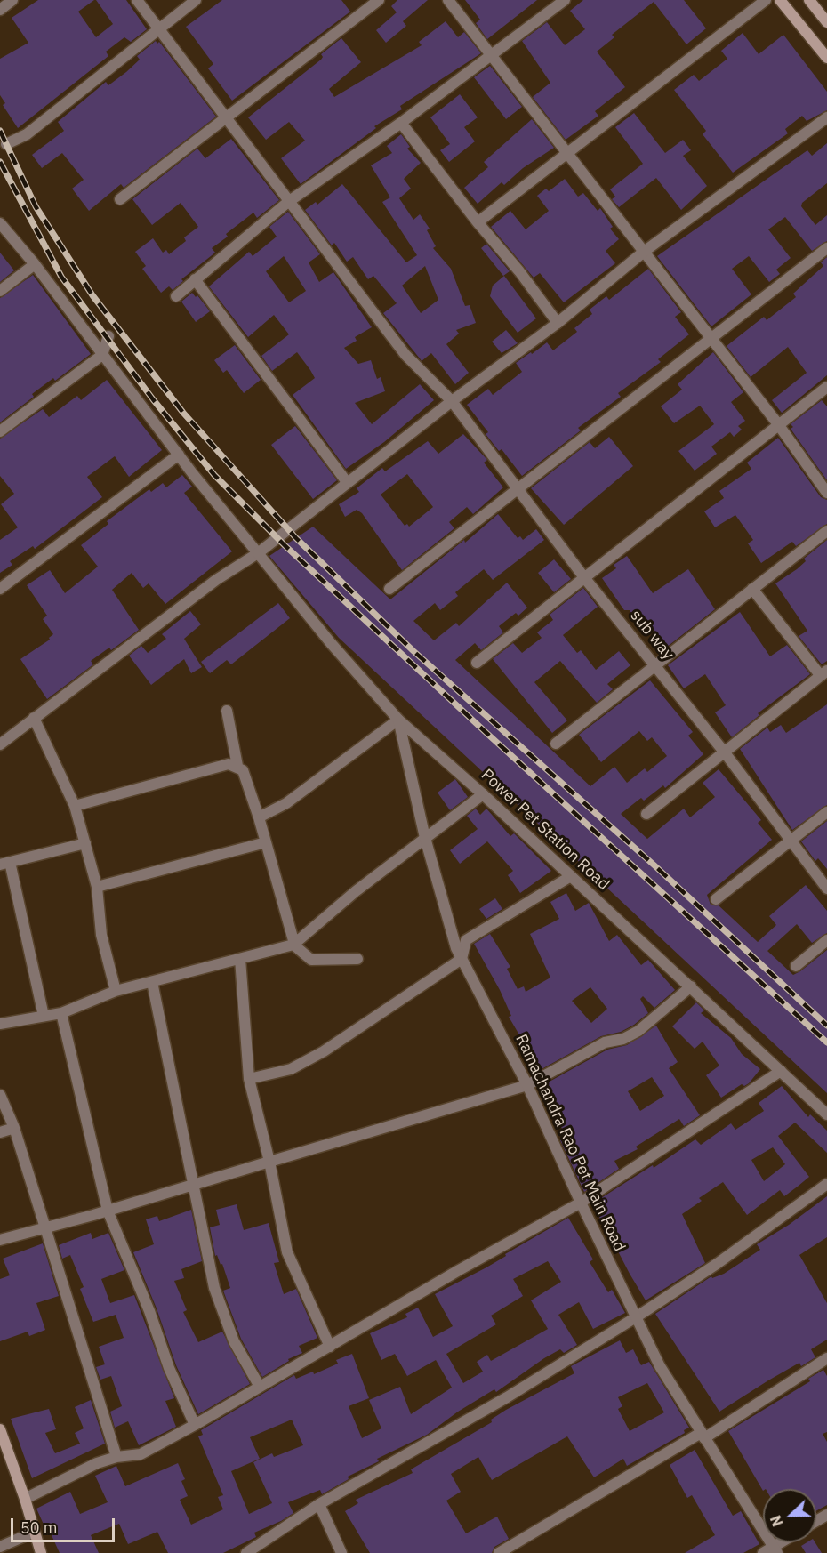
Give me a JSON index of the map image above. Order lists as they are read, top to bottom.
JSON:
{
  "streets": {
    "street": ["sub way", "Power Pet Station Road", "Ramachandra Rao Pet Main Road"]
  },
  "crossings": [
    ["Power Pet Station Road", "Ramachandra Rao Pet Main Road"]
  ],
  "scale_bar": "50 m",
  "north": "left"
}
